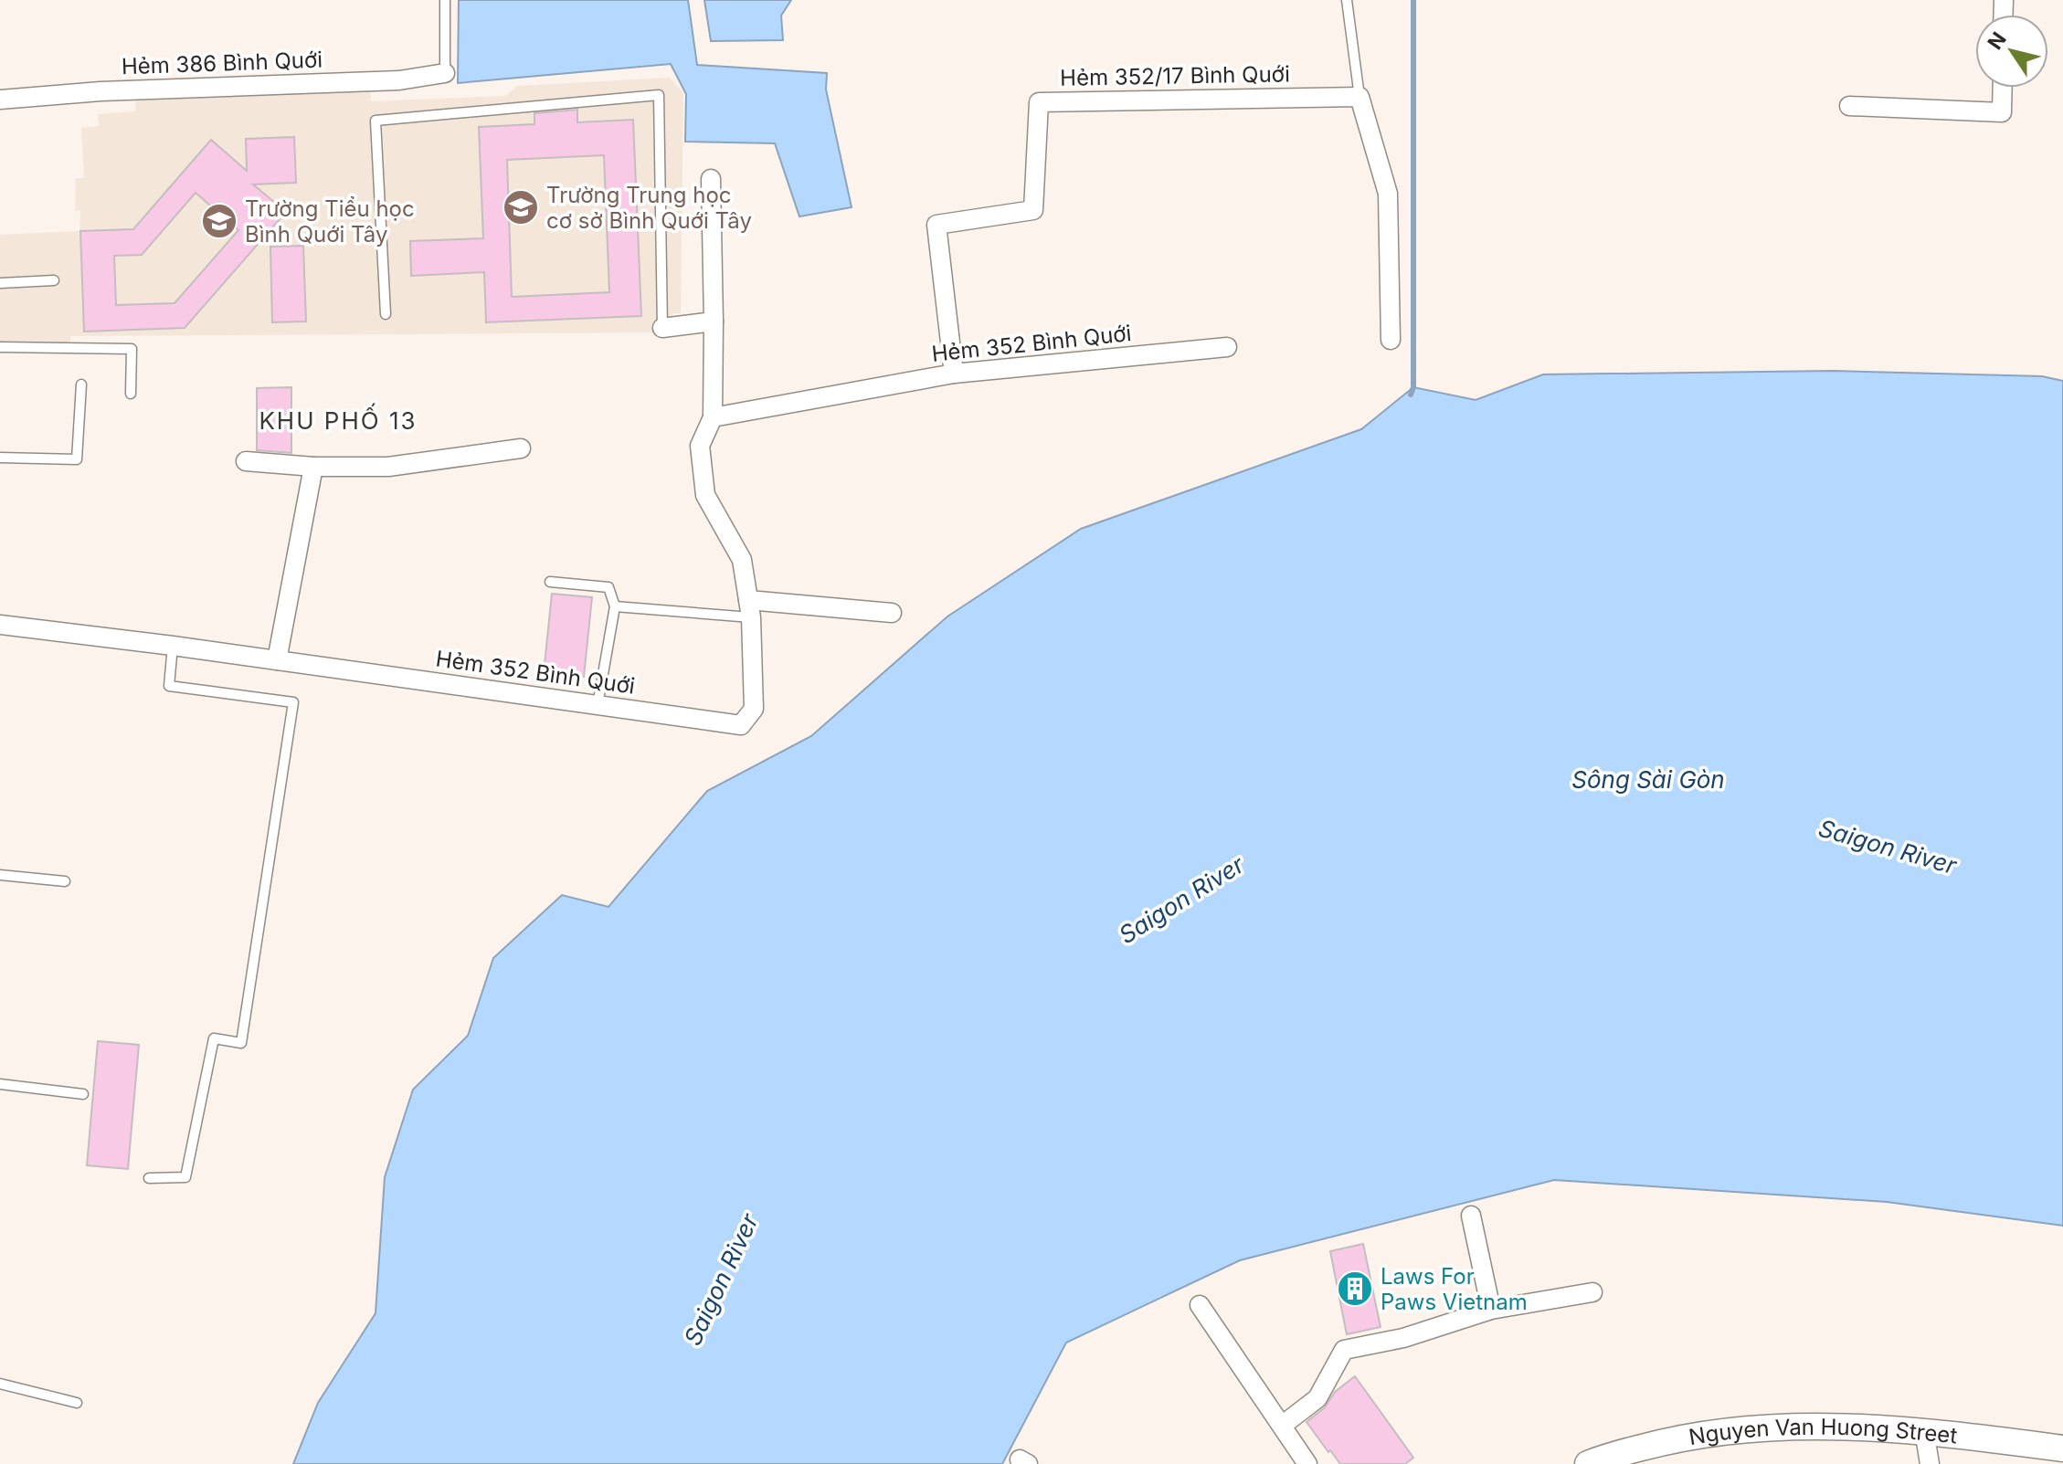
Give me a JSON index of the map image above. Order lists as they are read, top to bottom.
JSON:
{
  "streets": {
    "main road": ["Nguyen Van Huong Street"],
    "street": ["Hẻm 386 Bình Quới", "Hẻm 352/17 Bình Quới", "Hẻm 352 Bình Quới"]
  },
  "crossings": [
    ["Hẻm 352/17 Bình Quới", "Hẻm 352 Bình Quới"]
  ],
  "districts": ["KHU PHỐ 13"],
  "water": ["Sông Sài Gòn", "Saigon River"],
  "places": {
    "school or university": ["Trường Trung học cơ sở Bình Quới Tây", "Trường Tiểu học Bình Quới Tây"],
    "building": ["Laws For Paws Vietnam"]
  },
  "north": "top left"
}
